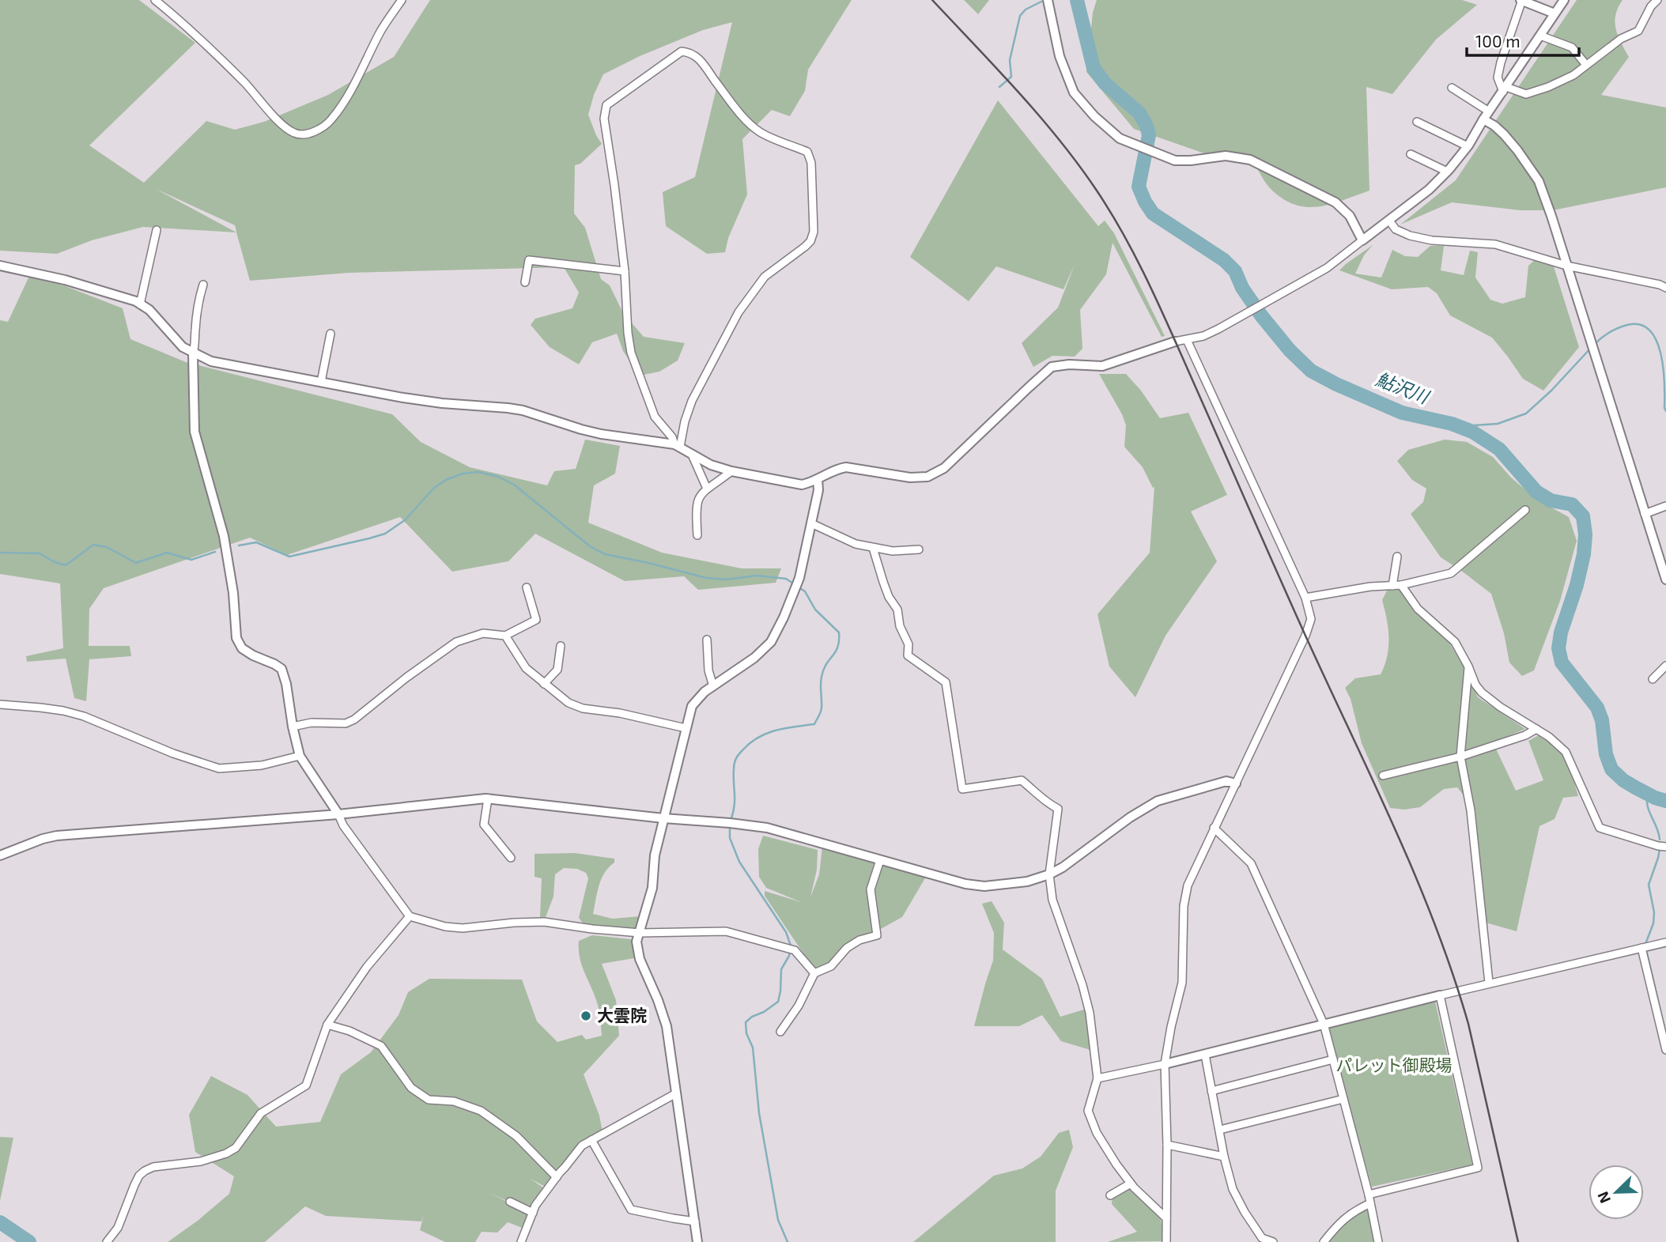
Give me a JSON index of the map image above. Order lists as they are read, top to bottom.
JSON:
{
  "water": ["鮎沢川"],
  "parks": ["パレット御殿場"],
  "places": ["大雲院"],
  "scale_bar": "100 m",
  "north": "bottom left"
}
